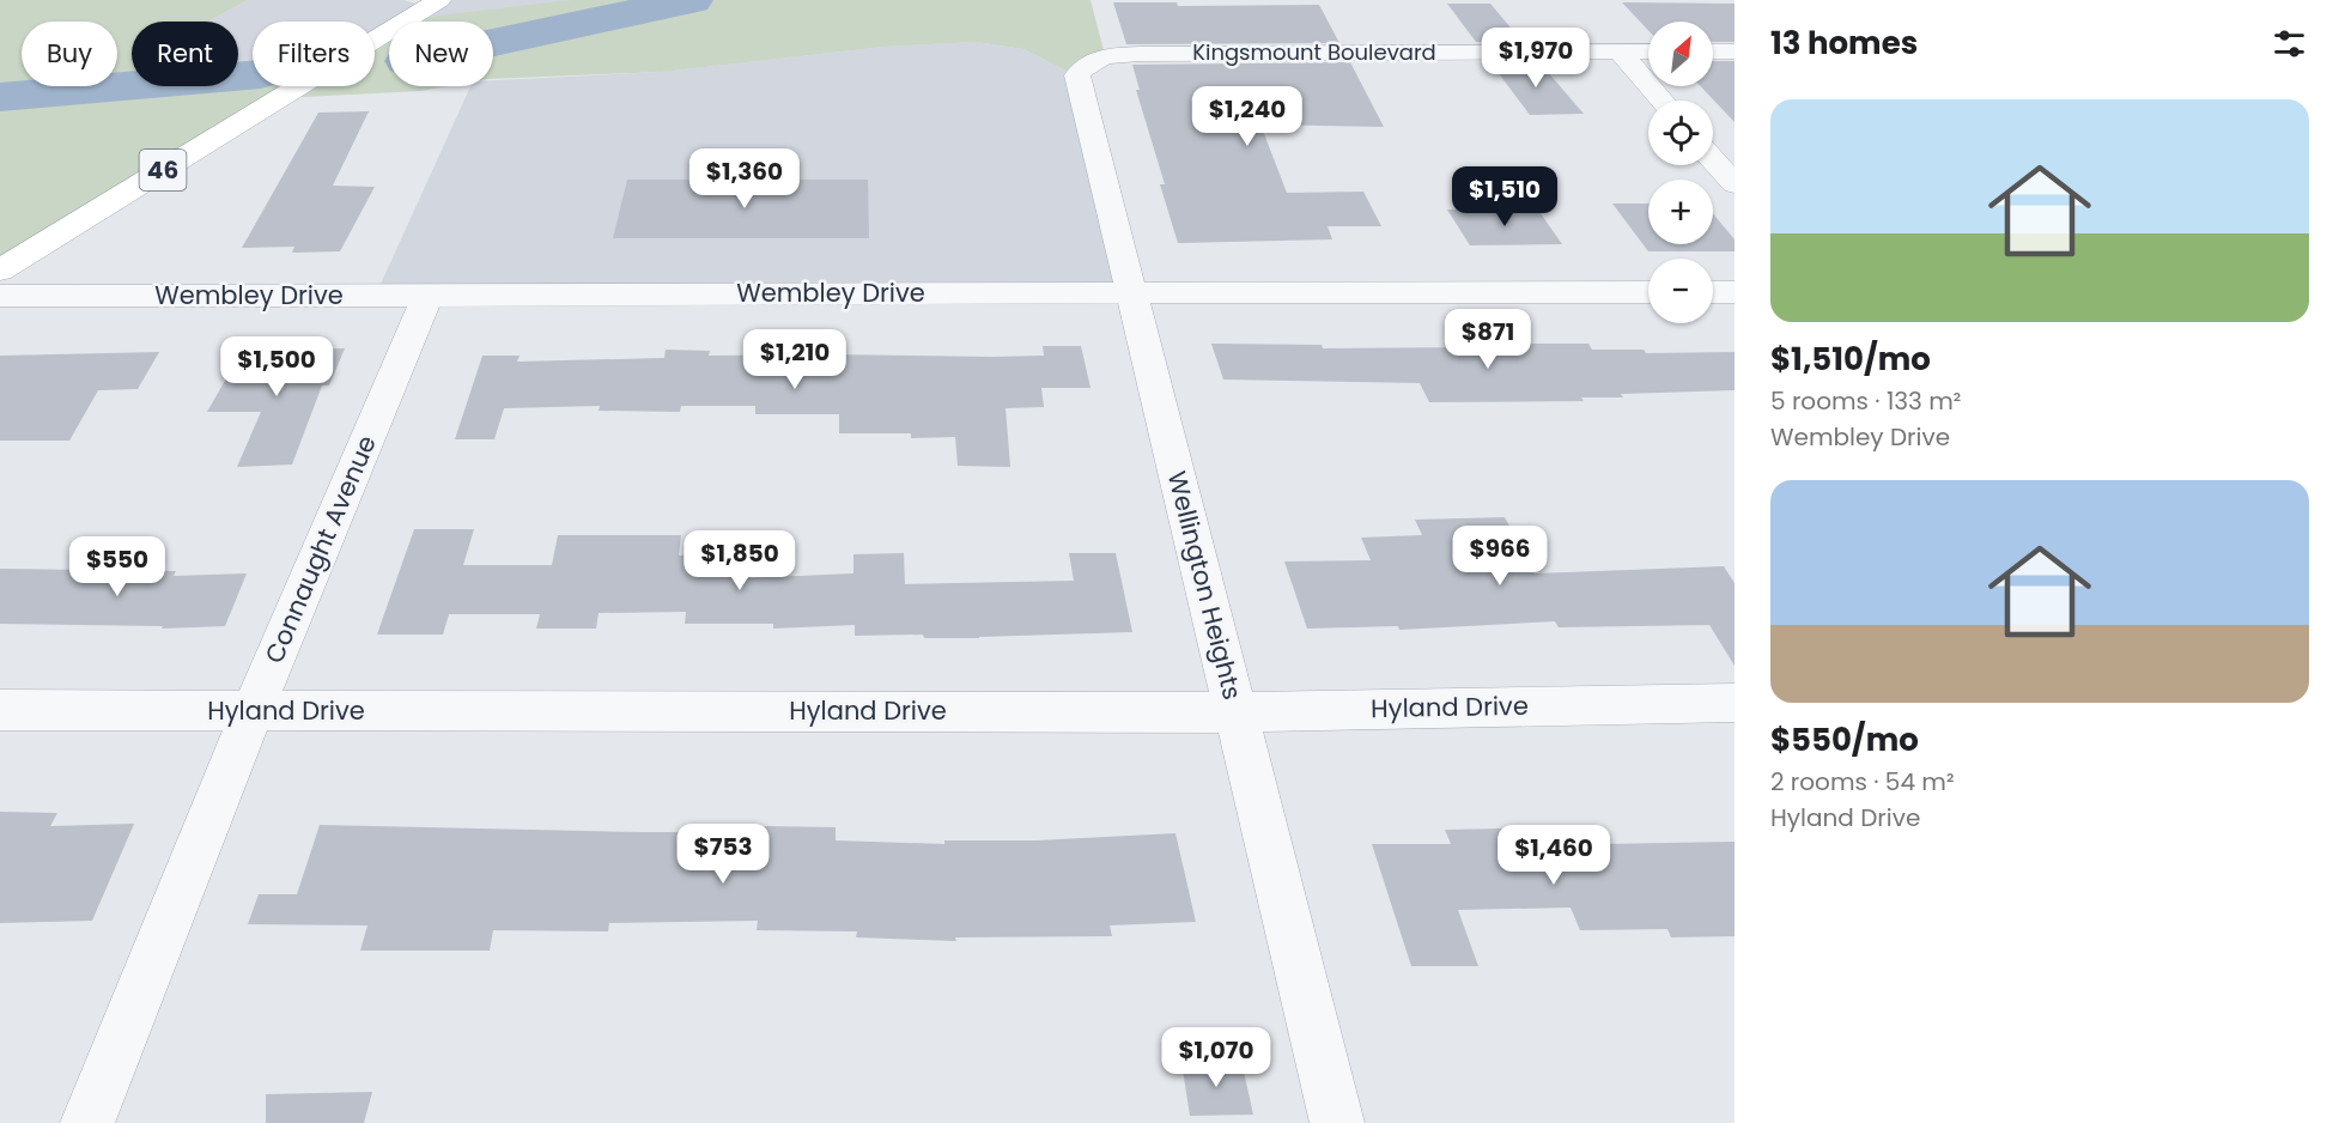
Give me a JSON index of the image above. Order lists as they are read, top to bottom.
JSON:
{
  "streets": {
    "main road": ["46"],
    "street": [
      "Kingsmount Boulevard",
      "Wembley Drive",
      "Connaught Avenue",
      "Wellington Heights",
      "Hyland Drive"
    ]
  },
  "crossings": [
    ["Kingsmount Boulevard", "Wellington Heights"],
    ["Wembley Drive", "Connaught Avenue"],
    ["Wembley Drive", "Wellington Heights"],
    ["Connaught Avenue", "Hyland Drive"],
    ["Wellington Heights", "Hyland Drive"]
  ],
  "north": "top right",
  "page": {
    "heading": "13 homes",
    "map_buttons": ["+", "−"],
    "chip": [
      "Buy",
      "Rent",
      "Filters",
      "New"
    ],
    "price": [
      "$1,970",
      "$1,240",
      "$1,360",
      "$1,510",
      "$871",
      "$1,210",
      "$1,500",
      "$966",
      "$1,850",
      "$550",
      "$753",
      "$1,460",
      "$1,070"
    ],
    "list": [
      {
        "name": "$1,510/mo",
        "note": "5 rooms · 133 m² · Wembley Drive"
      },
      {
        "name": "$550/mo",
        "note": "2 rooms · 54 m² · Hyland Drive"
      }
    ]
  }
}
